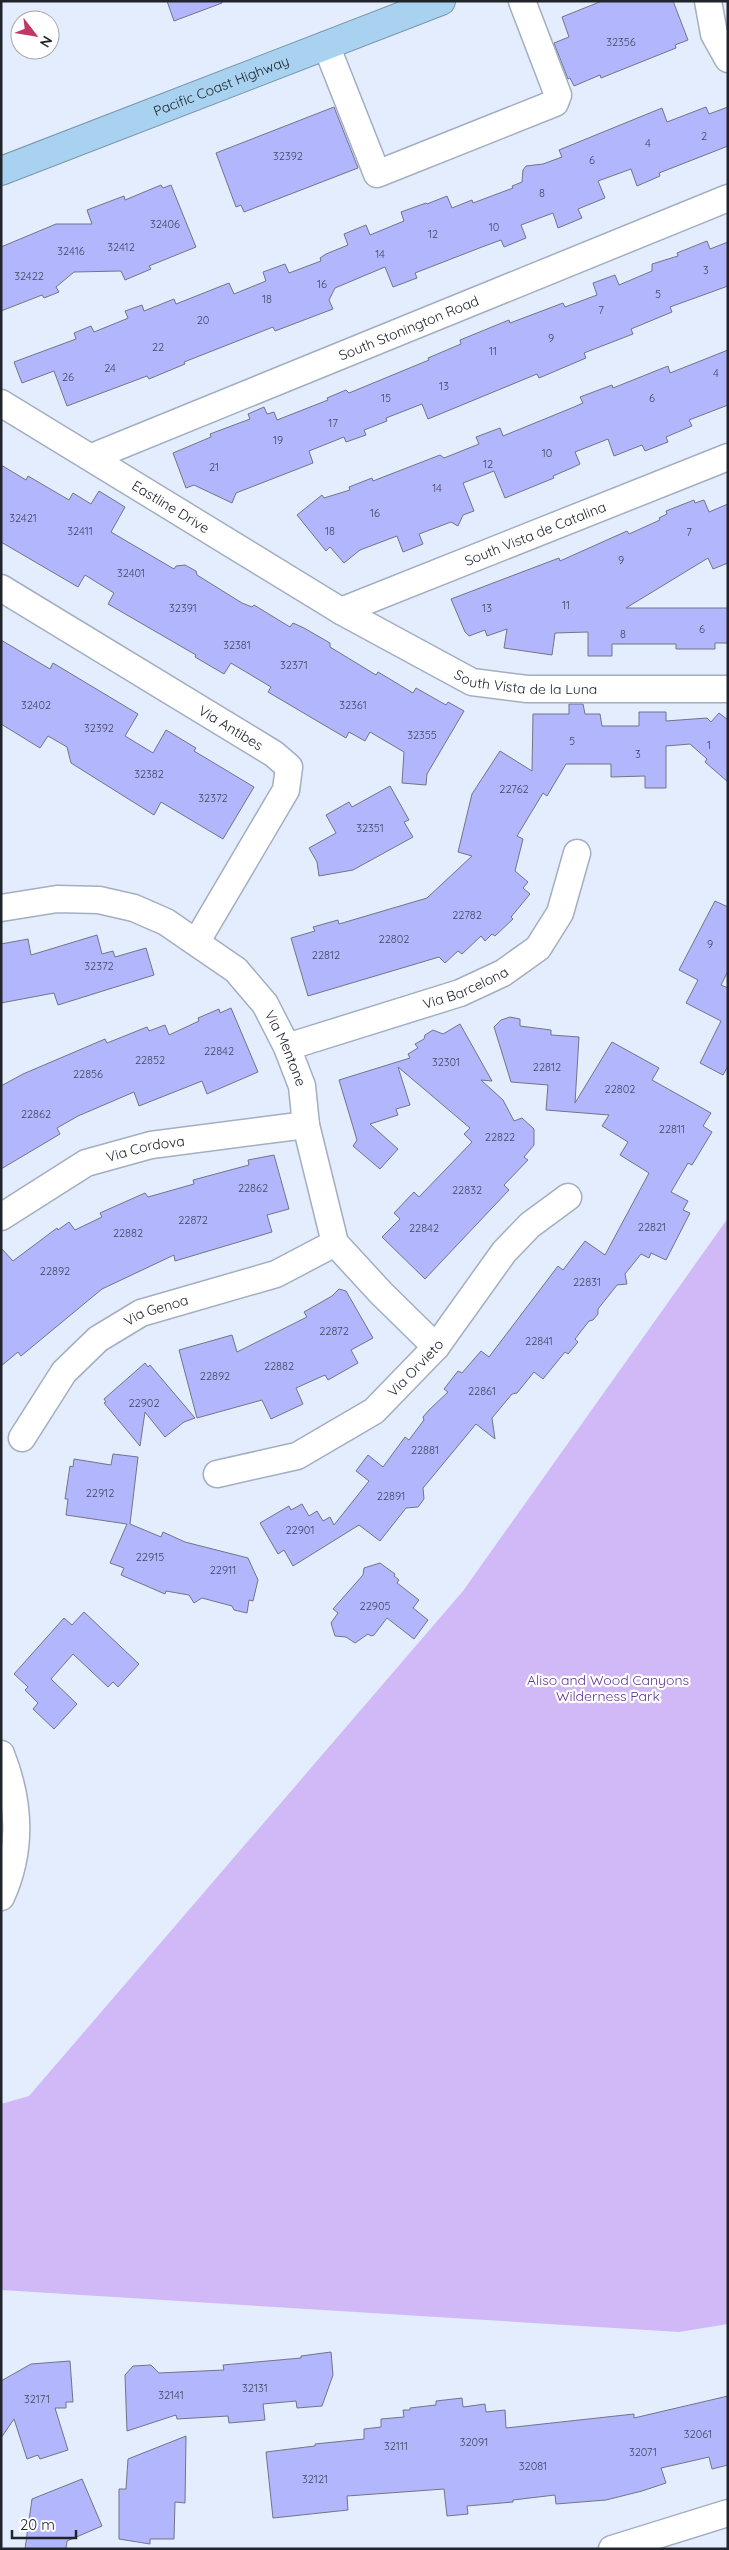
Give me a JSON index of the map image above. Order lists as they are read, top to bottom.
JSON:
{
  "streets": {
    "highway": ["Pacific Coast Highway"],
    "street": [
      "South Stonington Road",
      "Eastline Drive",
      "South Vista de Catalina",
      "South Vista de la Luna",
      "Via Antibes",
      "Via Barcelona",
      "Via Mentone",
      "Via Cordova",
      "Via Genoa",
      "Via Orvieto"
    ]
  },
  "crossings": [
    ["South Stonington Road", "Eastline Drive"],
    ["Eastline Drive", "South Vista de Catalina"],
    ["Eastline Drive", "South Vista de la Luna"],
    ["South Vista de Catalina", "South Vista de la Luna"],
    ["Via Antibes", "Via Mentone"],
    ["Via Barcelona", "Via Mentone"],
    ["Via Mentone", "Via Cordova"],
    ["Via Mentone", "Via Genoa"],
    ["Via Mentone", "Via Orvieto"]
  ],
  "parks": ["Aliso and Wood Canyons Wilderness Park"],
  "house_numbers": [
    "32356",
    "2",
    "4",
    "32392",
    "6",
    "8",
    "32406",
    "10",
    "12",
    "32412",
    "32416",
    "14",
    "3",
    "32422",
    "16",
    "5",
    "18",
    "7",
    "20",
    "9",
    "22",
    "11",
    "24",
    "4",
    "26",
    "13",
    "15",
    "6",
    "17",
    "19",
    "10",
    "12",
    "21",
    "14",
    "16",
    "32421",
    "32411",
    "18",
    "7",
    "9",
    "32401",
    "11",
    "32391",
    "13",
    "6",
    "8",
    "32381",
    "32371",
    "32402",
    "32361",
    "32392",
    "32355",
    "5",
    "1",
    "3",
    "32382",
    "22762",
    "32372",
    "32351",
    "22782",
    "22802",
    "9",
    "22812",
    "32372",
    "22842",
    "22852",
    "32301",
    "22812",
    "22856",
    "22802",
    "22862",
    "22811",
    "22822",
    "22862",
    "22832",
    "22872",
    "22821",
    "22842",
    "22882",
    "22892",
    "22831",
    "22872",
    "22841",
    "22882",
    "22892",
    "22861",
    "22902",
    "22881",
    "22912",
    "22891",
    "22901",
    "22915",
    "22911",
    "22905",
    "32131",
    "32141",
    "32171",
    "32061",
    "32091",
    "32111",
    "32071",
    "32081",
    "32121"
  ],
  "scale_bar": "20 m",
  "north": "bottom right"
}
